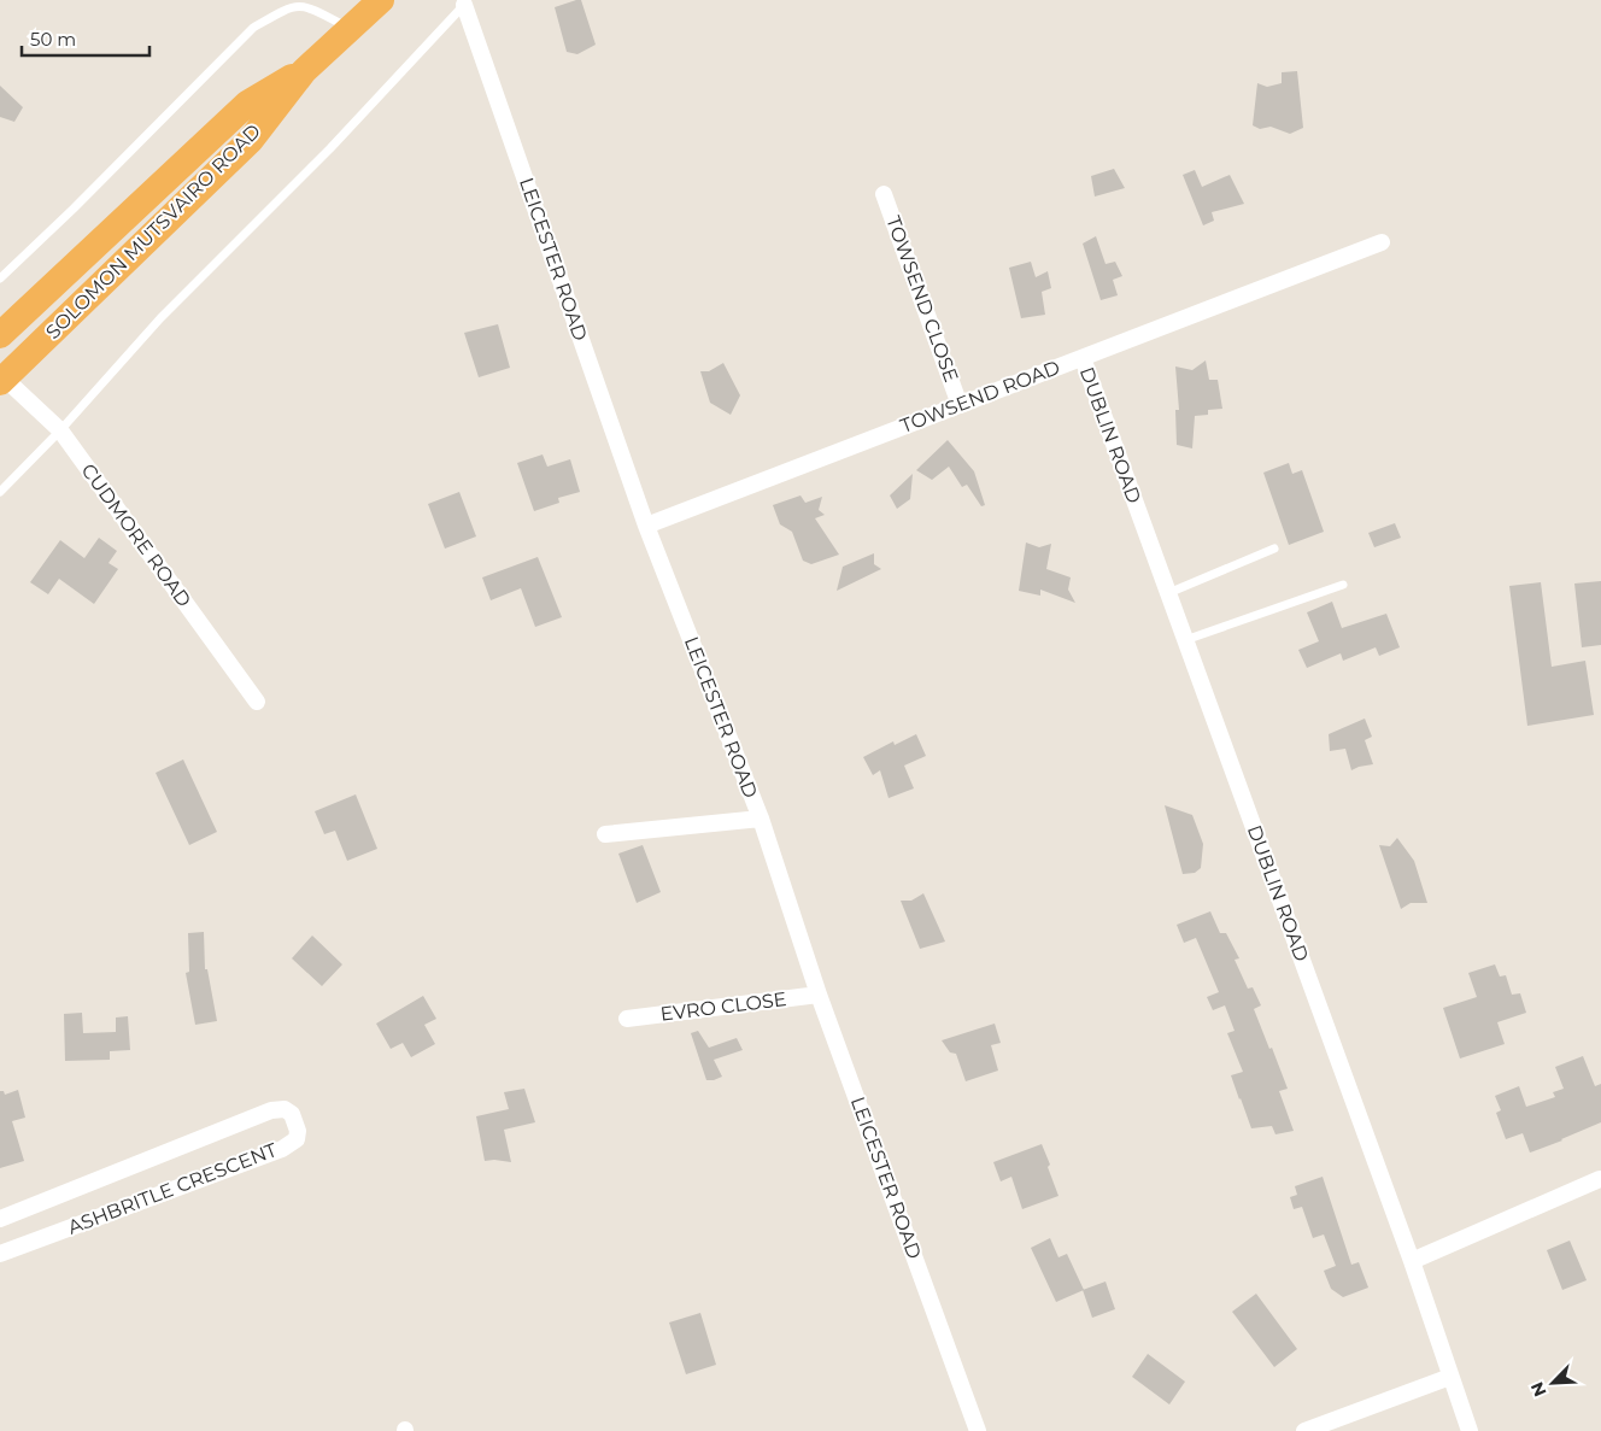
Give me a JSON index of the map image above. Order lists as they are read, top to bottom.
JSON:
{
  "streets": {
    "highway": ["SOLOMON MUTSVAIRO ROAD"],
    "street": [
      "LEICESTER ROAD",
      "TOWSEND CLOSE",
      "TOWSEND ROAD",
      "DUBLIN ROAD",
      "CUDMORE ROAD",
      "EVRO CLOSE",
      "ASHBRITLE CRESCENT"
    ]
  },
  "crossings": [
    ["SOLOMON MUTSVAIRO ROAD", "CUDMORE ROAD"],
    ["LEICESTER ROAD", "TOWSEND ROAD"],
    ["LEICESTER ROAD", "EVRO CLOSE"],
    ["TOWSEND CLOSE", "TOWSEND ROAD"],
    ["TOWSEND ROAD", "DUBLIN ROAD"]
  ],
  "scale_bar": "50 m",
  "north": "bottom left"
}
